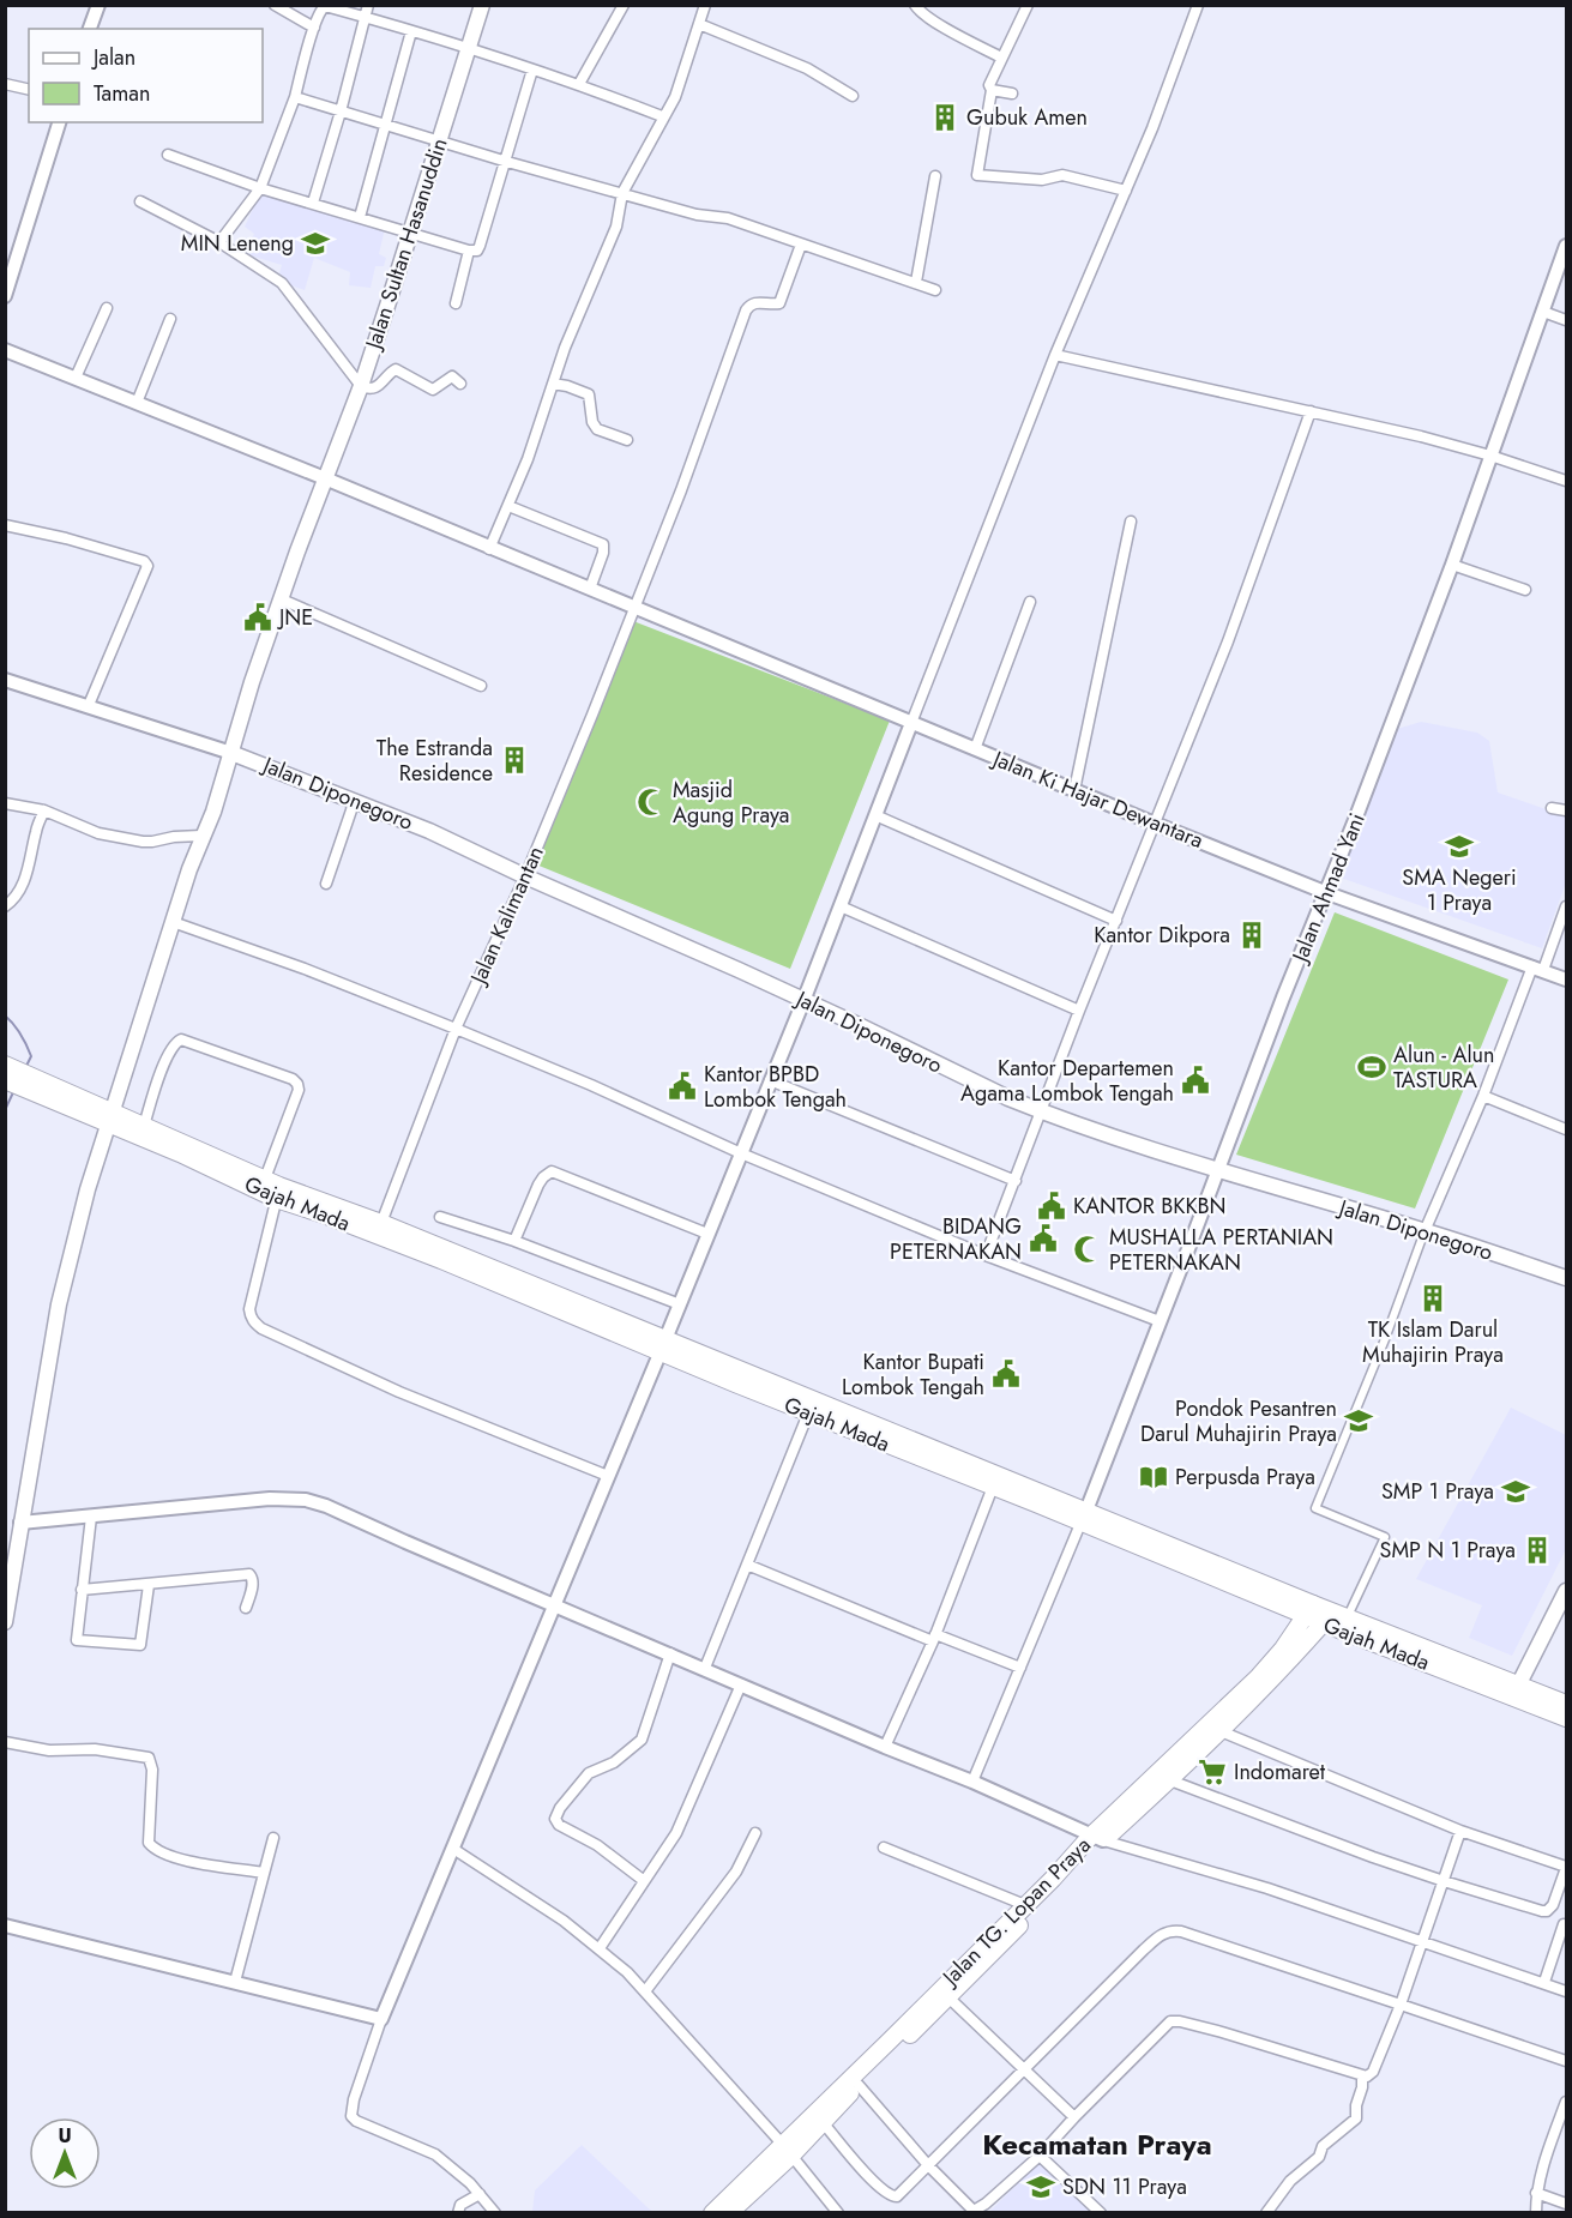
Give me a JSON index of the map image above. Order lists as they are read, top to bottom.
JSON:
{
  "streets": {
    "main road": [
      "Jalan Sultan Hasanuddin",
      "Jalan Diponegoro",
      "Gajah Mada",
      "Jalan TG. Lopan Praya"
    ],
    "street": ["Jalan Ki Hajar Dewantara", "Jalan Ahmad Yani", "Jalan Kalimantan"]
  },
  "crossings": [
    ["Jalan Sultan Hasanuddin", "Jalan Diponegoro"],
    ["Jalan Sultan Hasanuddin", "Jalan Ki Hajar Dewantara"],
    ["Jalan Sultan Hasanuddin", "Gajah Mada"],
    ["Jalan Diponegoro", "Jalan Ahmad Yani"],
    ["Jalan Diponegoro", "Jalan Kalimantan"],
    ["Jalan Ki Hajar Dewantara", "Jalan Ahmad Yani"],
    ["Jalan Ki Hajar Dewantara", "Jalan Kalimantan"],
    ["Jalan Ahmad Yani", "Gajah Mada"],
    ["Jalan Kalimantan", "Gajah Mada"],
    ["Gajah Mada", "Jalan TG. Lopan Praya"]
  ],
  "districts": ["Kecamatan Praya"],
  "places": {
    "building": [
      "Gubuk Amen",
      "The Estranda Residence",
      "Kantor Dikpora",
      "TK Islam Darul Muhajirin Praya",
      "SMP N 1 Praya"
    ],
    "school or university": [
      "MIN Leneng",
      "SMA Negeri 1 Praya",
      "Pondok Pesantren Darul Muhajirin Praya",
      "SMP 1 Praya",
      "SDN 11 Praya"
    ],
    "public building": [
      "JNE",
      "Kantor Departemen Agama Lombok Tengah",
      "Kantor BPBD Lombok Tengah",
      "KANTOR BKKBN",
      "BIDANG PETERNAKAN",
      "Kantor Bupati Lombok Tengah"
    ],
    "mosque": ["Masjid Agung Praya", "MUSHALLA PERTANIAN PETERNAKAN"],
    "sports": ["Alun - Alun TASTURA"],
    "library": ["Perpusda Praya"],
    "supermarket": ["Indomaret"]
  },
  "legend": ["Jalan", "Taman"],
  "north": "top"
}
